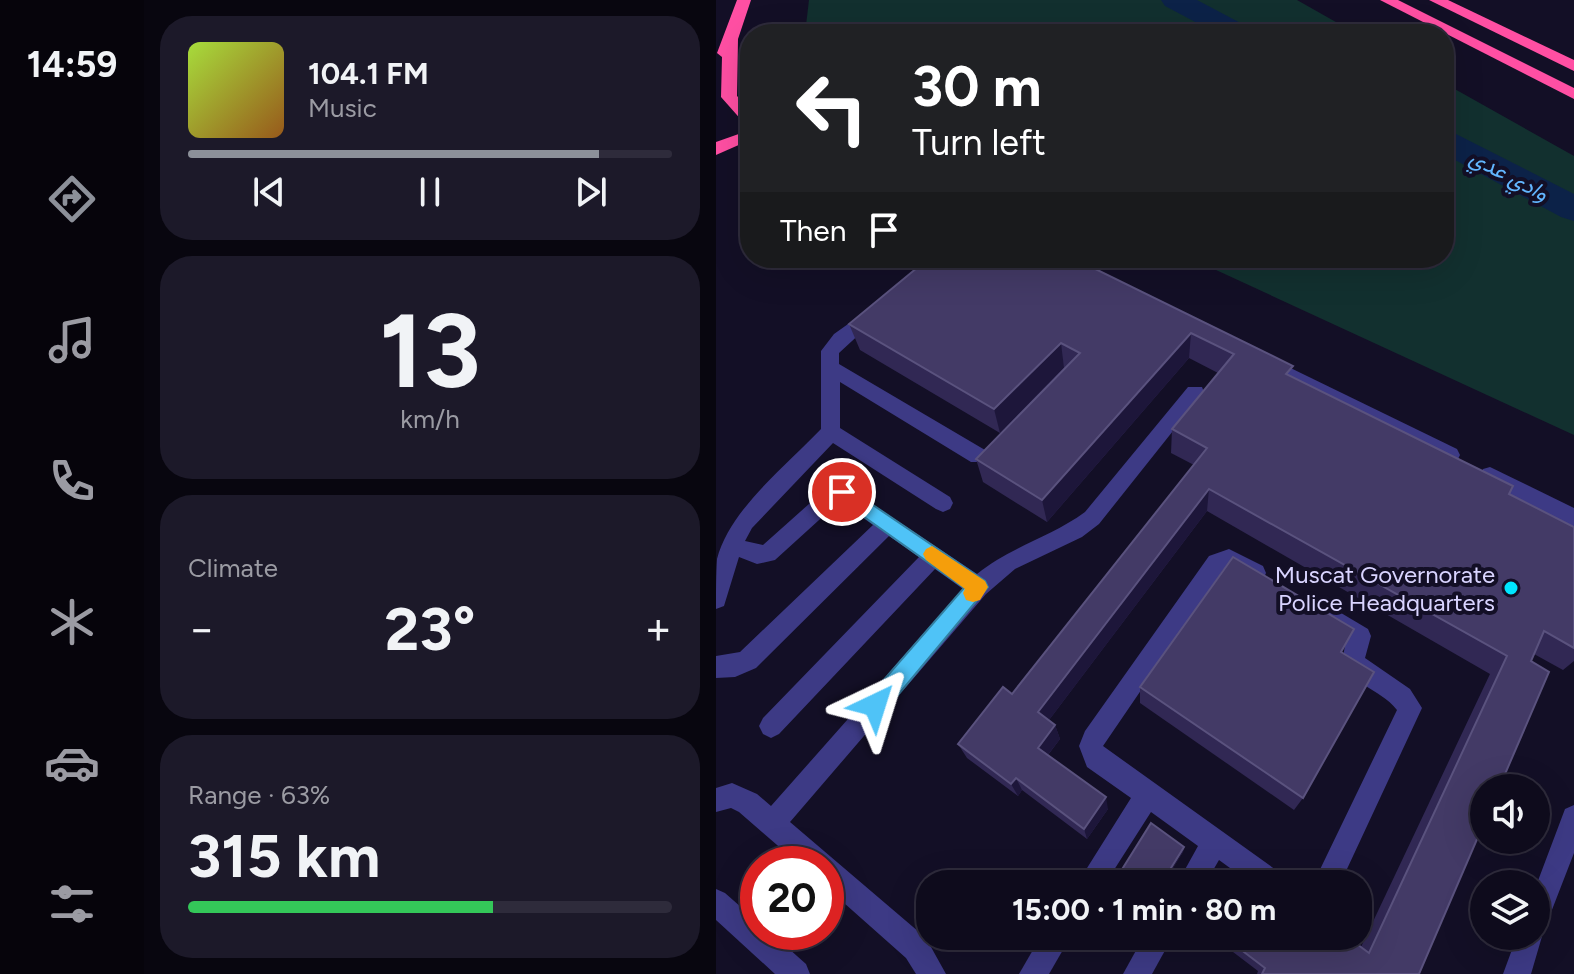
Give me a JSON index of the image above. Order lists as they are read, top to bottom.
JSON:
{
  "water": ["وادي عدي"],
  "places": ["Muscat Governorate Police Headquarters"],
  "page": {
    "tabs": "14:59",
    "turn": ["30 m", "Turn left"],
    "song": ["104.1 FM", "Music"],
    "then": "Then",
    "tile": [
      ["13", "km/h"],
      "Climate",
      ["Range · 63%", "315 km"]
    ],
    "heat": ["−", "23°", "+"],
    "limit": "20",
    "trip": "15:00 · 1 min · 80 m"
  }
}
